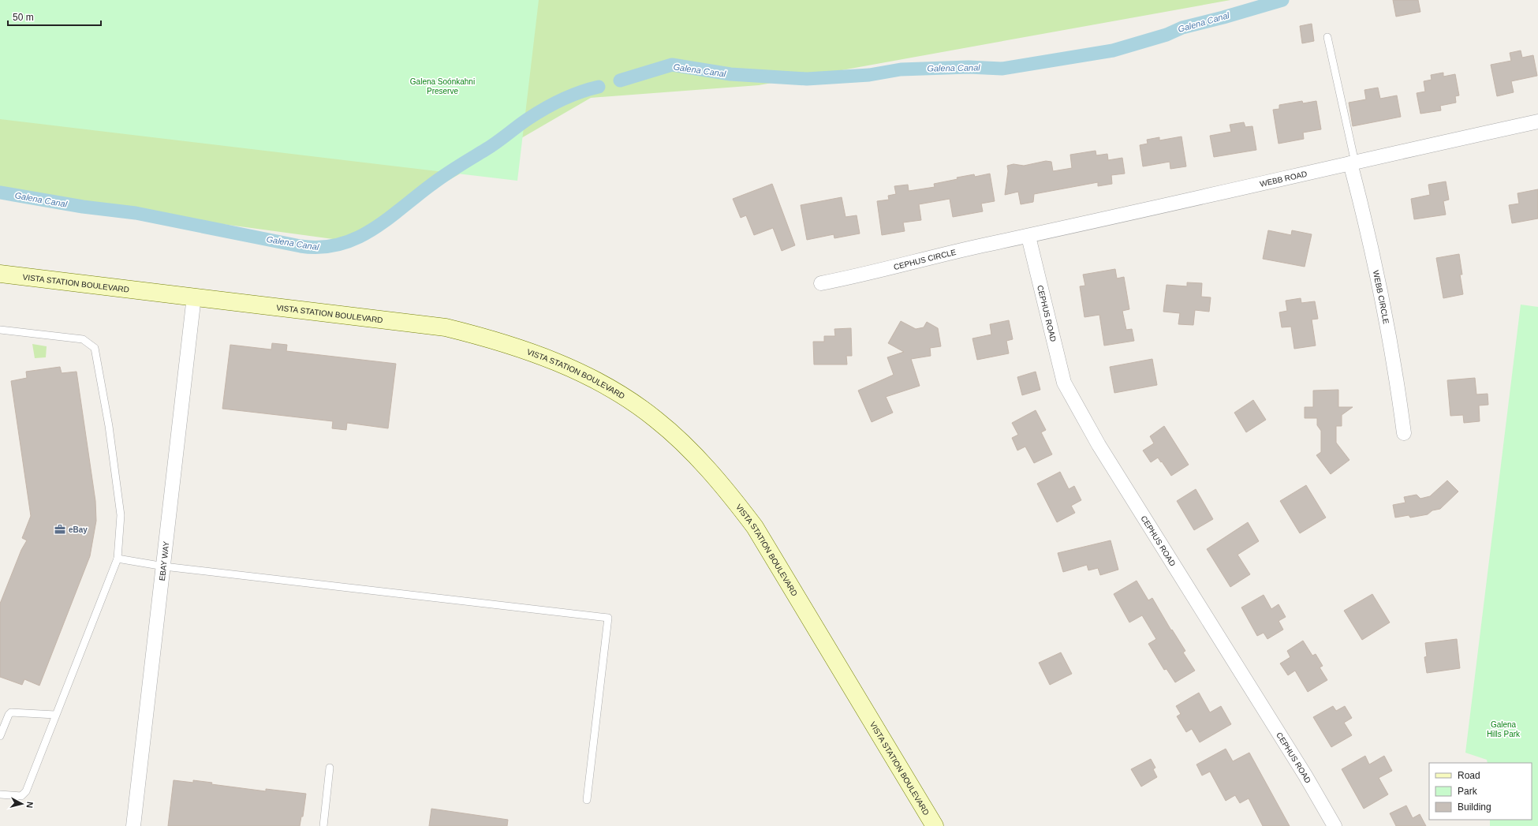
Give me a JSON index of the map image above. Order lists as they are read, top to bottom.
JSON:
{
  "streets": {
    "street": [
      "WEBB ROAD",
      "CEPHUS CIRCLE",
      "VISTA STATION BOULEVARD",
      "WEBB CIRCLE",
      "CEPHUS ROAD",
      "EBAY WAY"
    ]
  },
  "crossings": [
    ["WEBB ROAD", "CEPHUS CIRCLE"],
    ["WEBB ROAD", "WEBB CIRCLE"],
    ["WEBB ROAD", "CEPHUS ROAD"],
    ["CEPHUS CIRCLE", "CEPHUS ROAD"],
    ["VISTA STATION BOULEVARD", "EBAY WAY"]
  ],
  "water": ["Galena Canal"],
  "parks": ["Galena Soónkahni Preserve", "Galena Hills Park"],
  "places": {
    "office": ["eBay"]
  },
  "legend": ["Road", "Park", "Building"],
  "scale_bar": "50 m",
  "north": "right"
}
